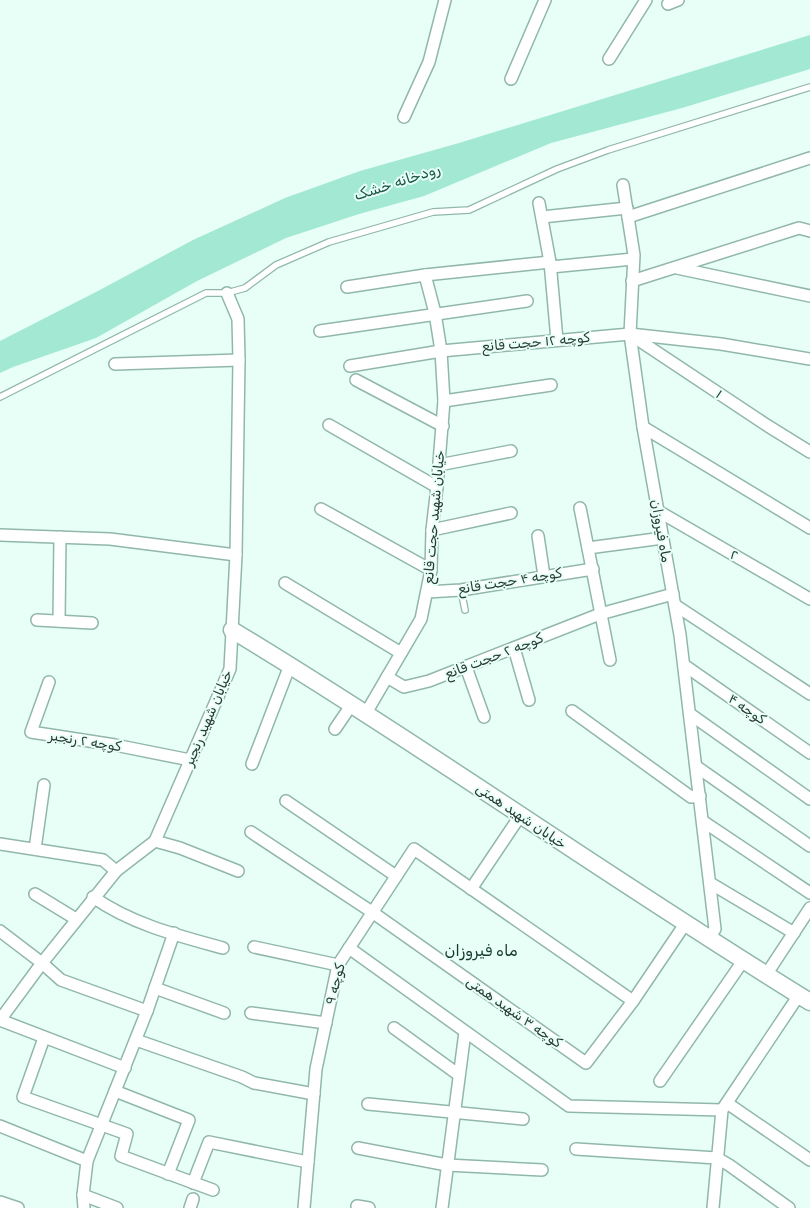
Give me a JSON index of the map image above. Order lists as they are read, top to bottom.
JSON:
{
  "streets": {
    "street": [
      "کوچه ۱۲ حجت قانع",
      "۱",
      "خیابان شهید حجت قانع",
      "ماه فیروزان",
      "۲",
      "کوچه ۴ حجت قانع",
      "کوچه ۲ حجت قانع",
      "کوچه ۴",
      "خیابان شهید رنجبر",
      "کوچه ۲ رنجبر",
      "خیابان شهید همتی",
      "کوچه ۹",
      "کوچه ۳ شهید همتی"
    ]
  },
  "crossings": [
    ["کوچه ۱۲ حجت قانع", "۱"],
    ["کوچه ۱۲ حجت قانع", "خیابان شهید حجت قانع"],
    ["کوچه ۱۲ حجت قانع", "ماه فیروزان"],
    ["۱", "ماه فیروزان"],
    ["خیابان شهید حجت قانع", "کوچه ۴ حجت قانع"],
    ["خیابان شهید حجت قانع", "کوچه ۲ حجت قانع"],
    ["خیابان شهید حجت قانع", "خیابان شهید همتی"],
    ["ماه فیروزان", "۲"],
    ["ماه فیروزان", "کوچه ۲ حجت قانع"],
    ["ماه فیروزان", "کوچه ۴"],
    ["ماه فیروزان", "خیابان شهید همتی"],
    ["خیابان شهید رنجبر", "کوچه ۲ رنجبر"],
    ["خیابان شهید رنجبر", "خیابان شهید همتی"],
    ["خیابان شهید همتی", "کوچه ۳ شهید همتی"],
    ["کوچه ۹", "کوچه ۳ شهید همتی"]
  ],
  "districts": ["ماه فیروزان"],
  "water": ["رودخانه خشک"]
}
